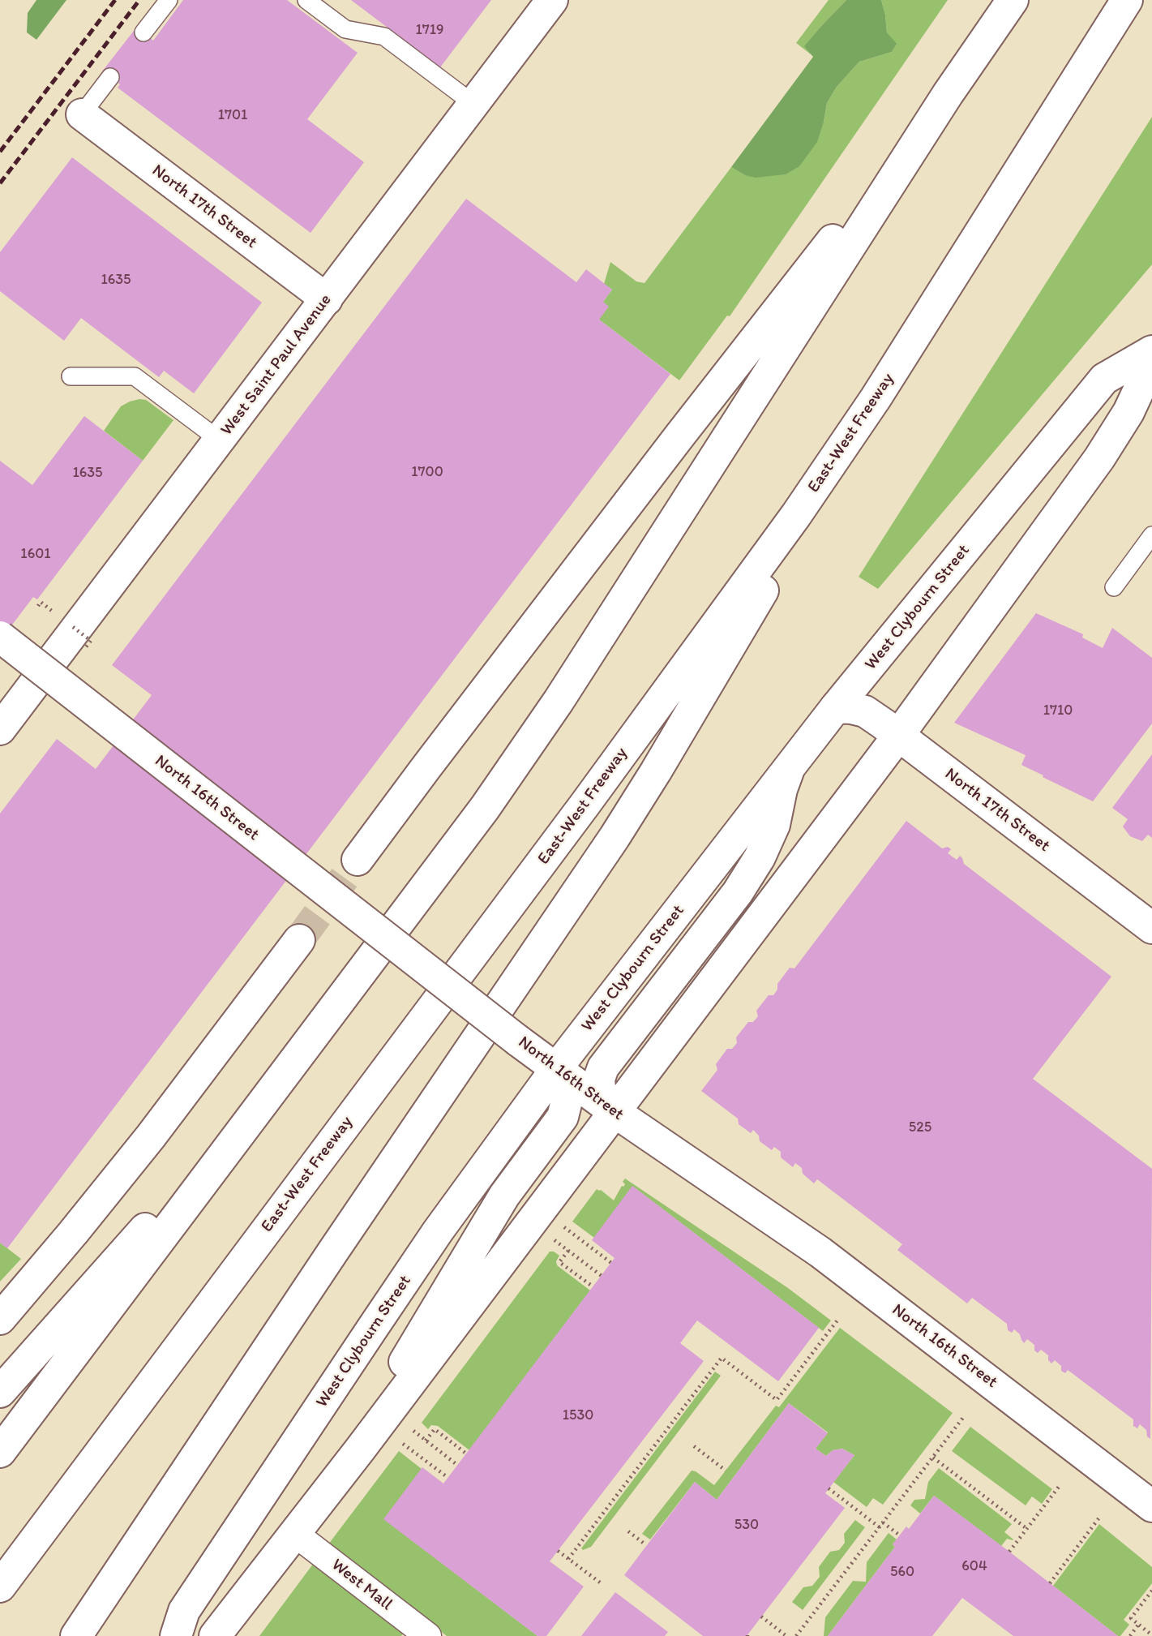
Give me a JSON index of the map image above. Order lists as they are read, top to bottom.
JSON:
{
  "streets": {
    "main road": [
      "North 17th Street",
      "West Saint Paul Avenue",
      "East-West Freeway",
      "West Clybourn Street",
      "North 16th Street"
    ],
    "street": ["West Mall"]
  },
  "crossings": [
    ["North 17th Street", "West Saint Paul Avenue"],
    ["North 17th Street", "West Clybourn Street"],
    ["West Clybourn Street", "North 16th Street"]
  ],
  "house_numbers": [
    "1719",
    "1701",
    "1635",
    "1700",
    "1635",
    "1601",
    "1710",
    "525",
    "1530",
    "530",
    "604",
    "560"
  ]
}
